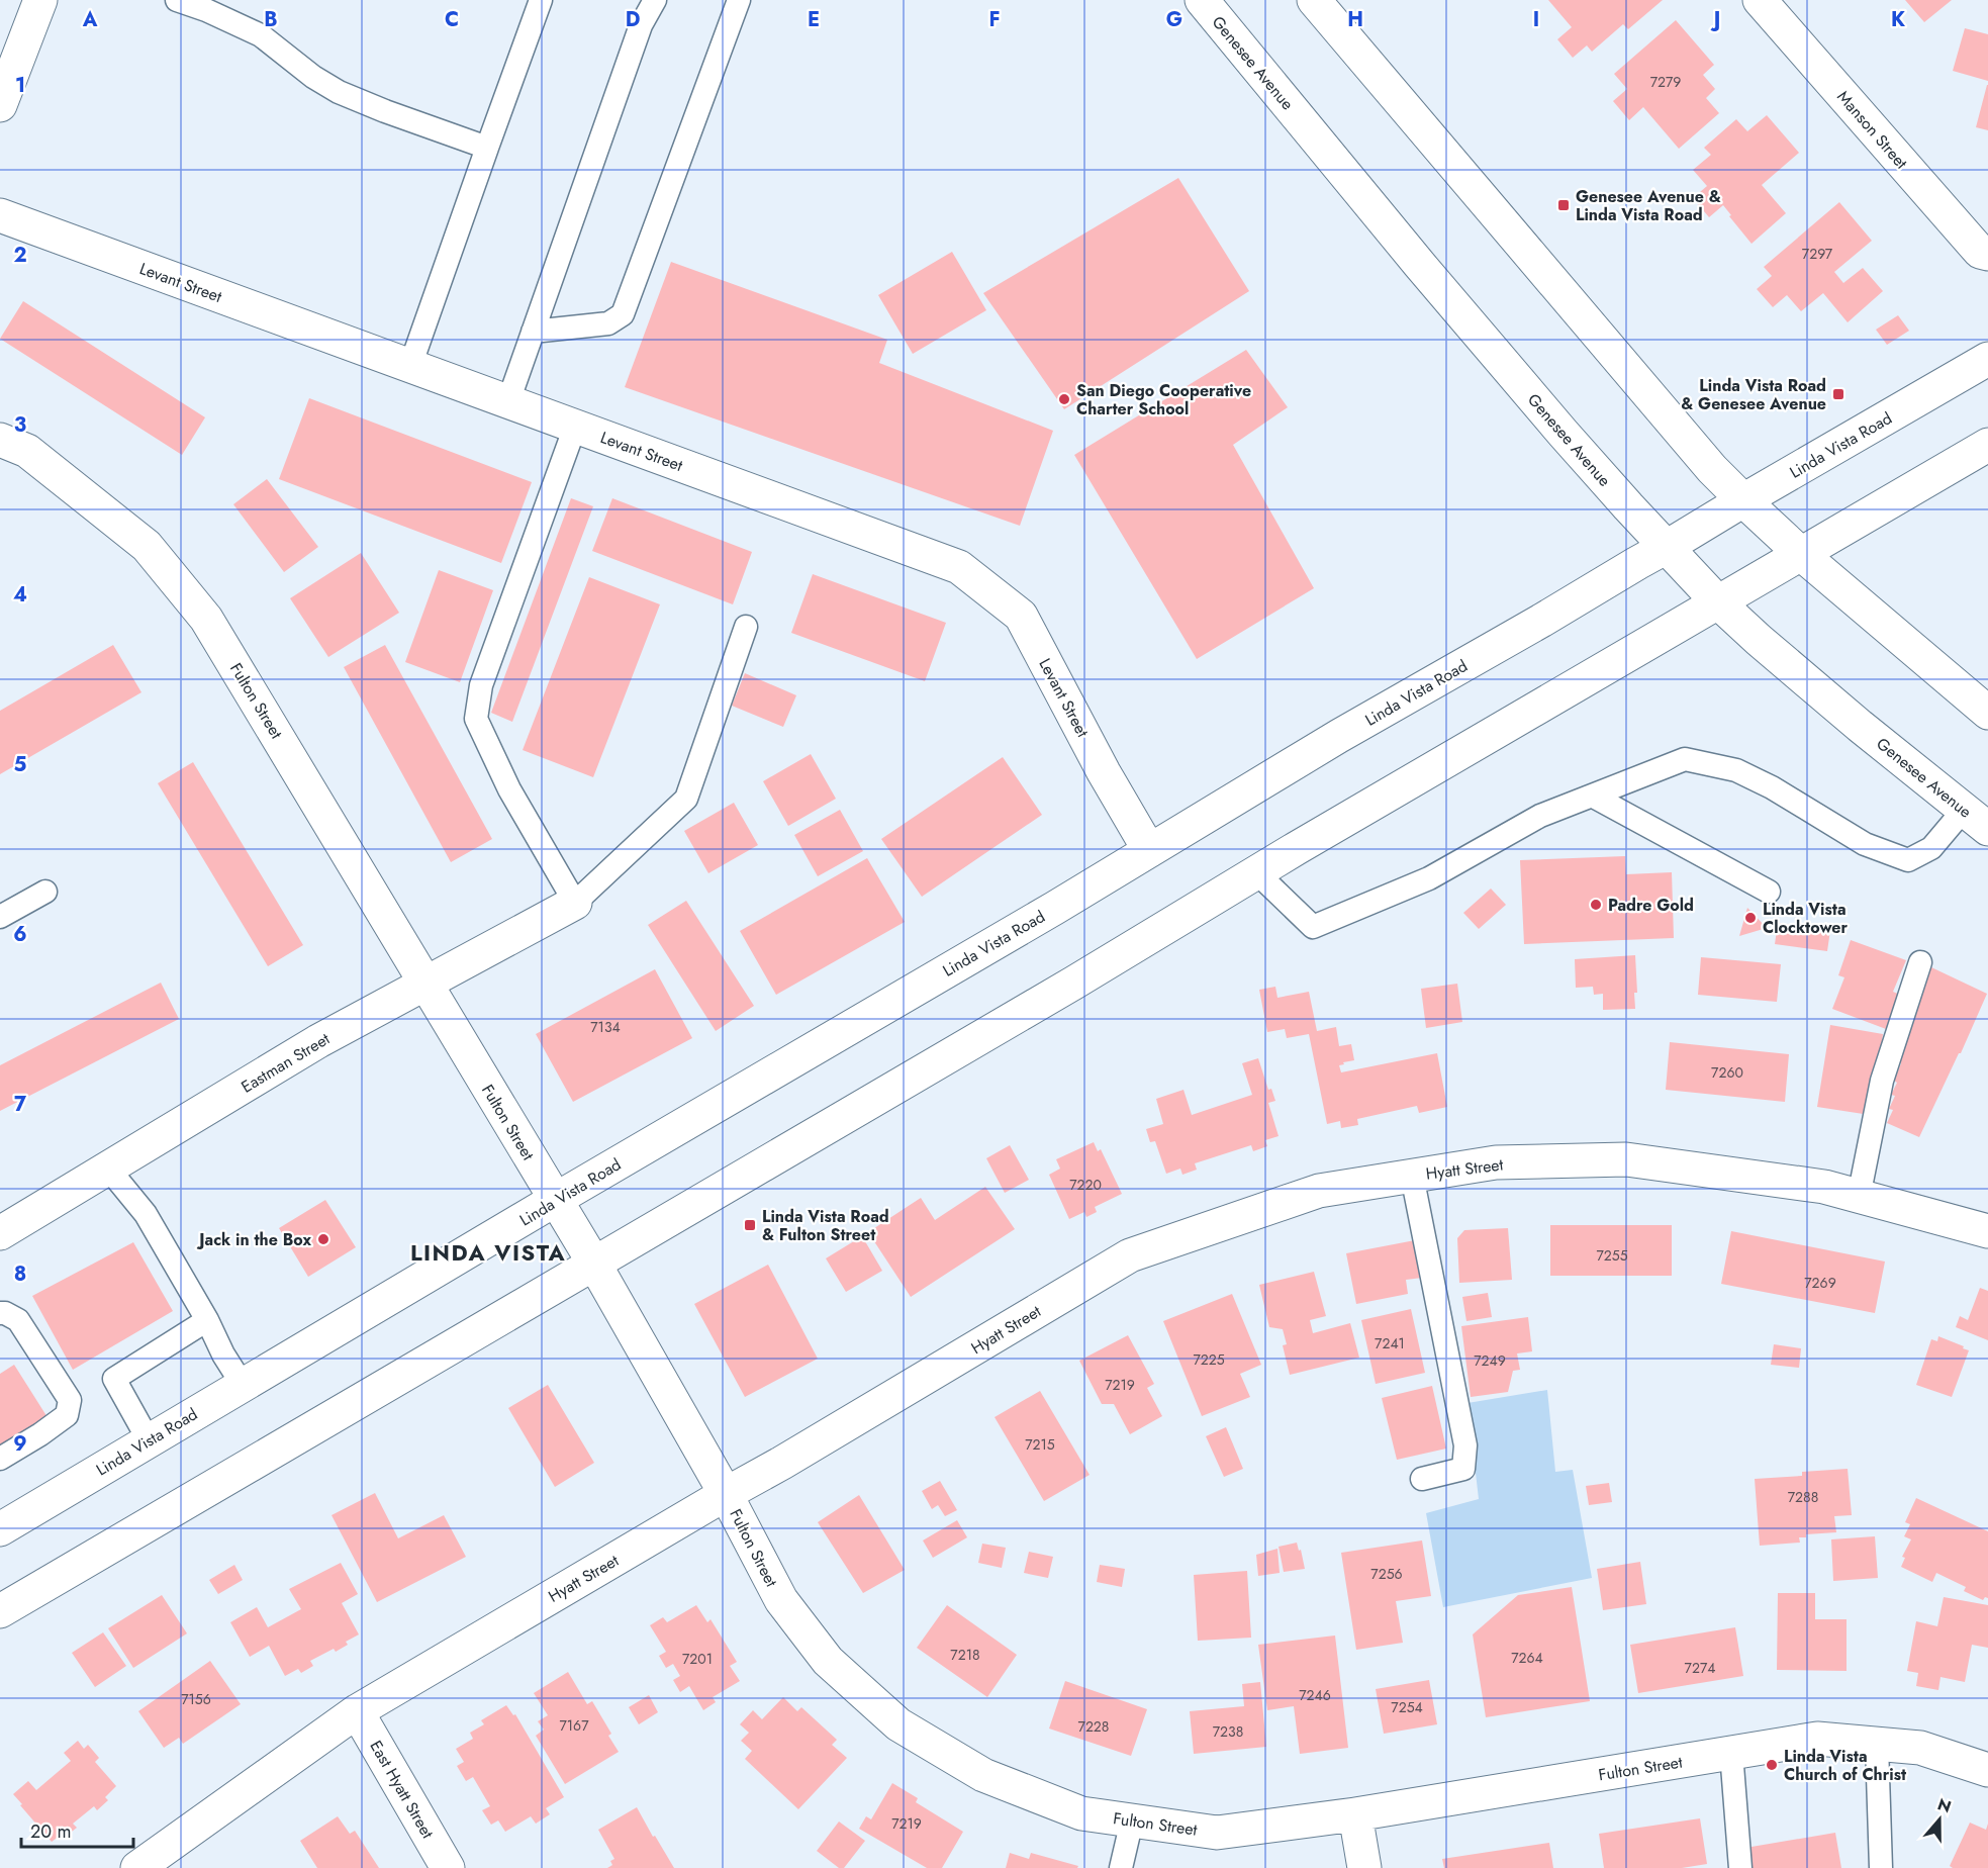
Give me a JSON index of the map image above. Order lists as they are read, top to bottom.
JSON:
{
  "streets": {
    "street": [
      "Genesee Avenue",
      "Manson Street",
      "Levant Street",
      "Linda Vista Road",
      "Fulton Street",
      "Eastman Street",
      "Hyatt Street",
      "East Hyatt Street"
    ]
  },
  "crossings": [
    ["Genesee Avenue", "Linda Vista Road"],
    ["Levant Street", "Linda Vista Road"],
    ["Linda Vista Road", "Fulton Street"],
    ["Fulton Street", "Eastman Street"],
    ["Fulton Street", "Hyatt Street"],
    ["Hyatt Street", "East Hyatt Street"]
  ],
  "districts": ["LINDA VISTA"],
  "places": {
    "transit": ["Genesee Avenue & Linda Vista Road", "Linda Vista Road & Genesee Avenue", "Linda Vista Road & Fulton Street"],
    "other": [
      "San Diego Cooperative Charter School",
      "Padre Gold",
      "Linda Vista Clocktower",
      "Jack in the Box",
      "Linda Vista Church of Christ"
    ]
  },
  "house_numbers": [
    "7279",
    "7297",
    "7134",
    "7260",
    "7220",
    "7255",
    "7269",
    "7241",
    "7225",
    "7249",
    "7219",
    "7215",
    "7288",
    "7256",
    "7218",
    "7264",
    "7201",
    "7274",
    "7246",
    "7156",
    "7254",
    "7167",
    "7228",
    "7238",
    "7219"
  ],
  "scale_bar": "20 m",
  "north": "top",
  "grid": {
    "columns": [
      "A",
      "B",
      "C",
      "D",
      "E",
      "F",
      "G",
      "H",
      "I",
      "J",
      "K"
    ],
    "rows": [
      "1",
      "2",
      "3",
      "4",
      "5",
      "6",
      "7",
      "8",
      "9"
    ]
  }
}
